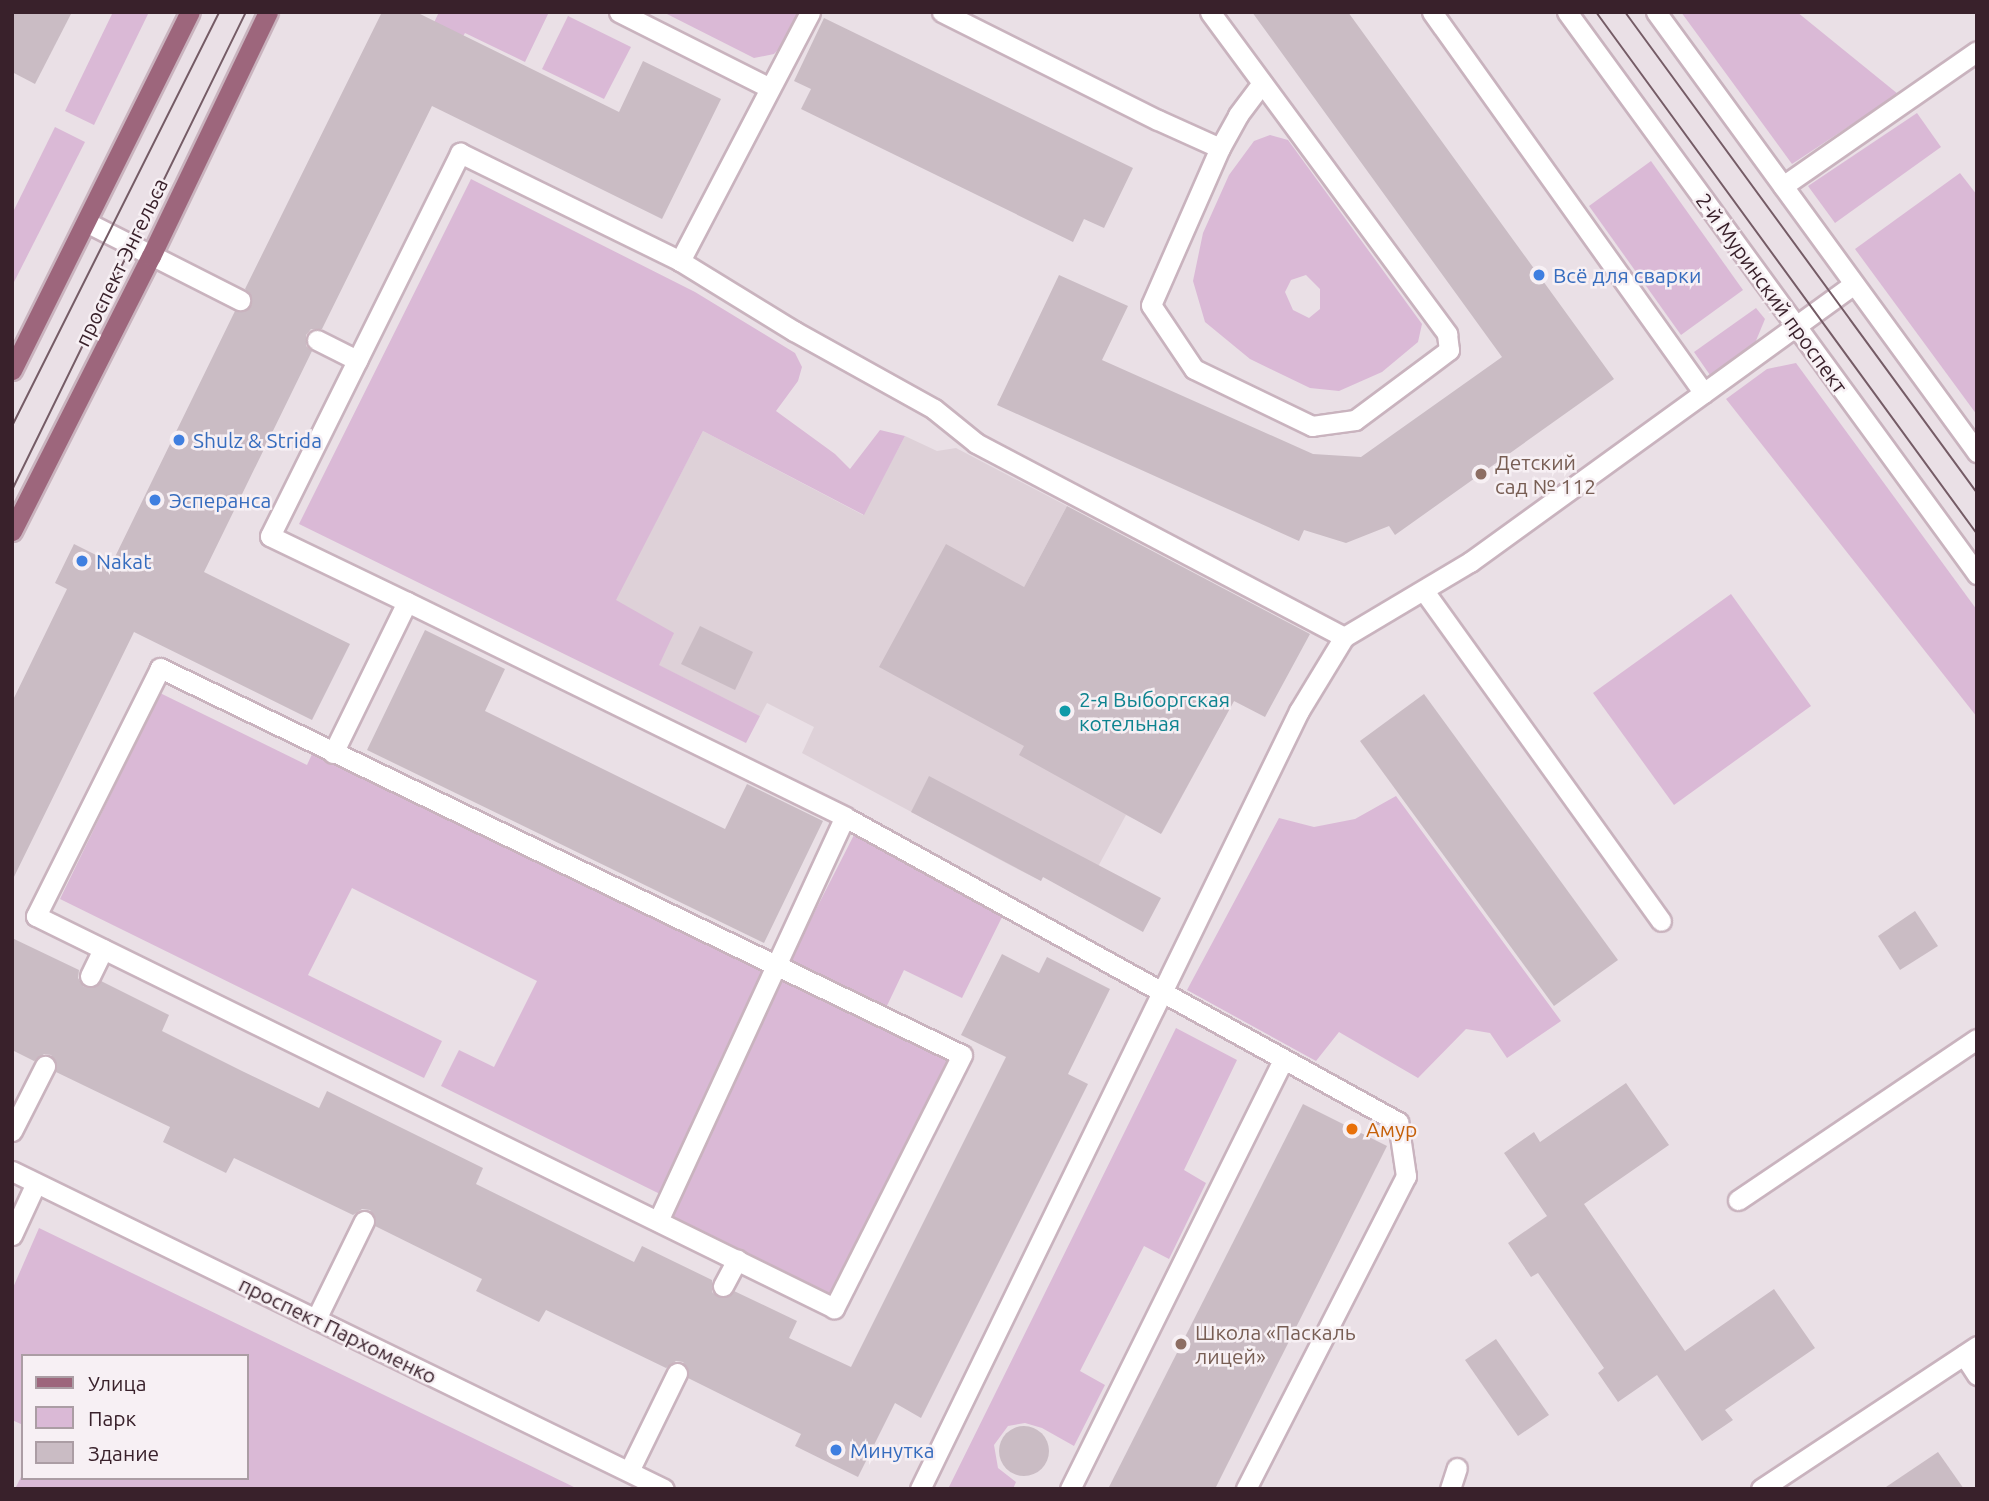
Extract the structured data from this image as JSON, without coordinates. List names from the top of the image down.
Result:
{
  "streets": {
    "main road": ["проспект Энгельса", "2-й Муринский проспект", "проспект Пархоменко"]
  },
  "places": [
    "Всё для сварки",
    "Shulz & Strida",
    "Детский сад № 112",
    "Эсперанса",
    "Nakat",
    "2-я Выборгская котельная",
    "Амур",
    "Школа «Паскаль лицей»",
    "Минутка"
  ],
  "legend": ["Улица", "Парк", "Здание"]
}
